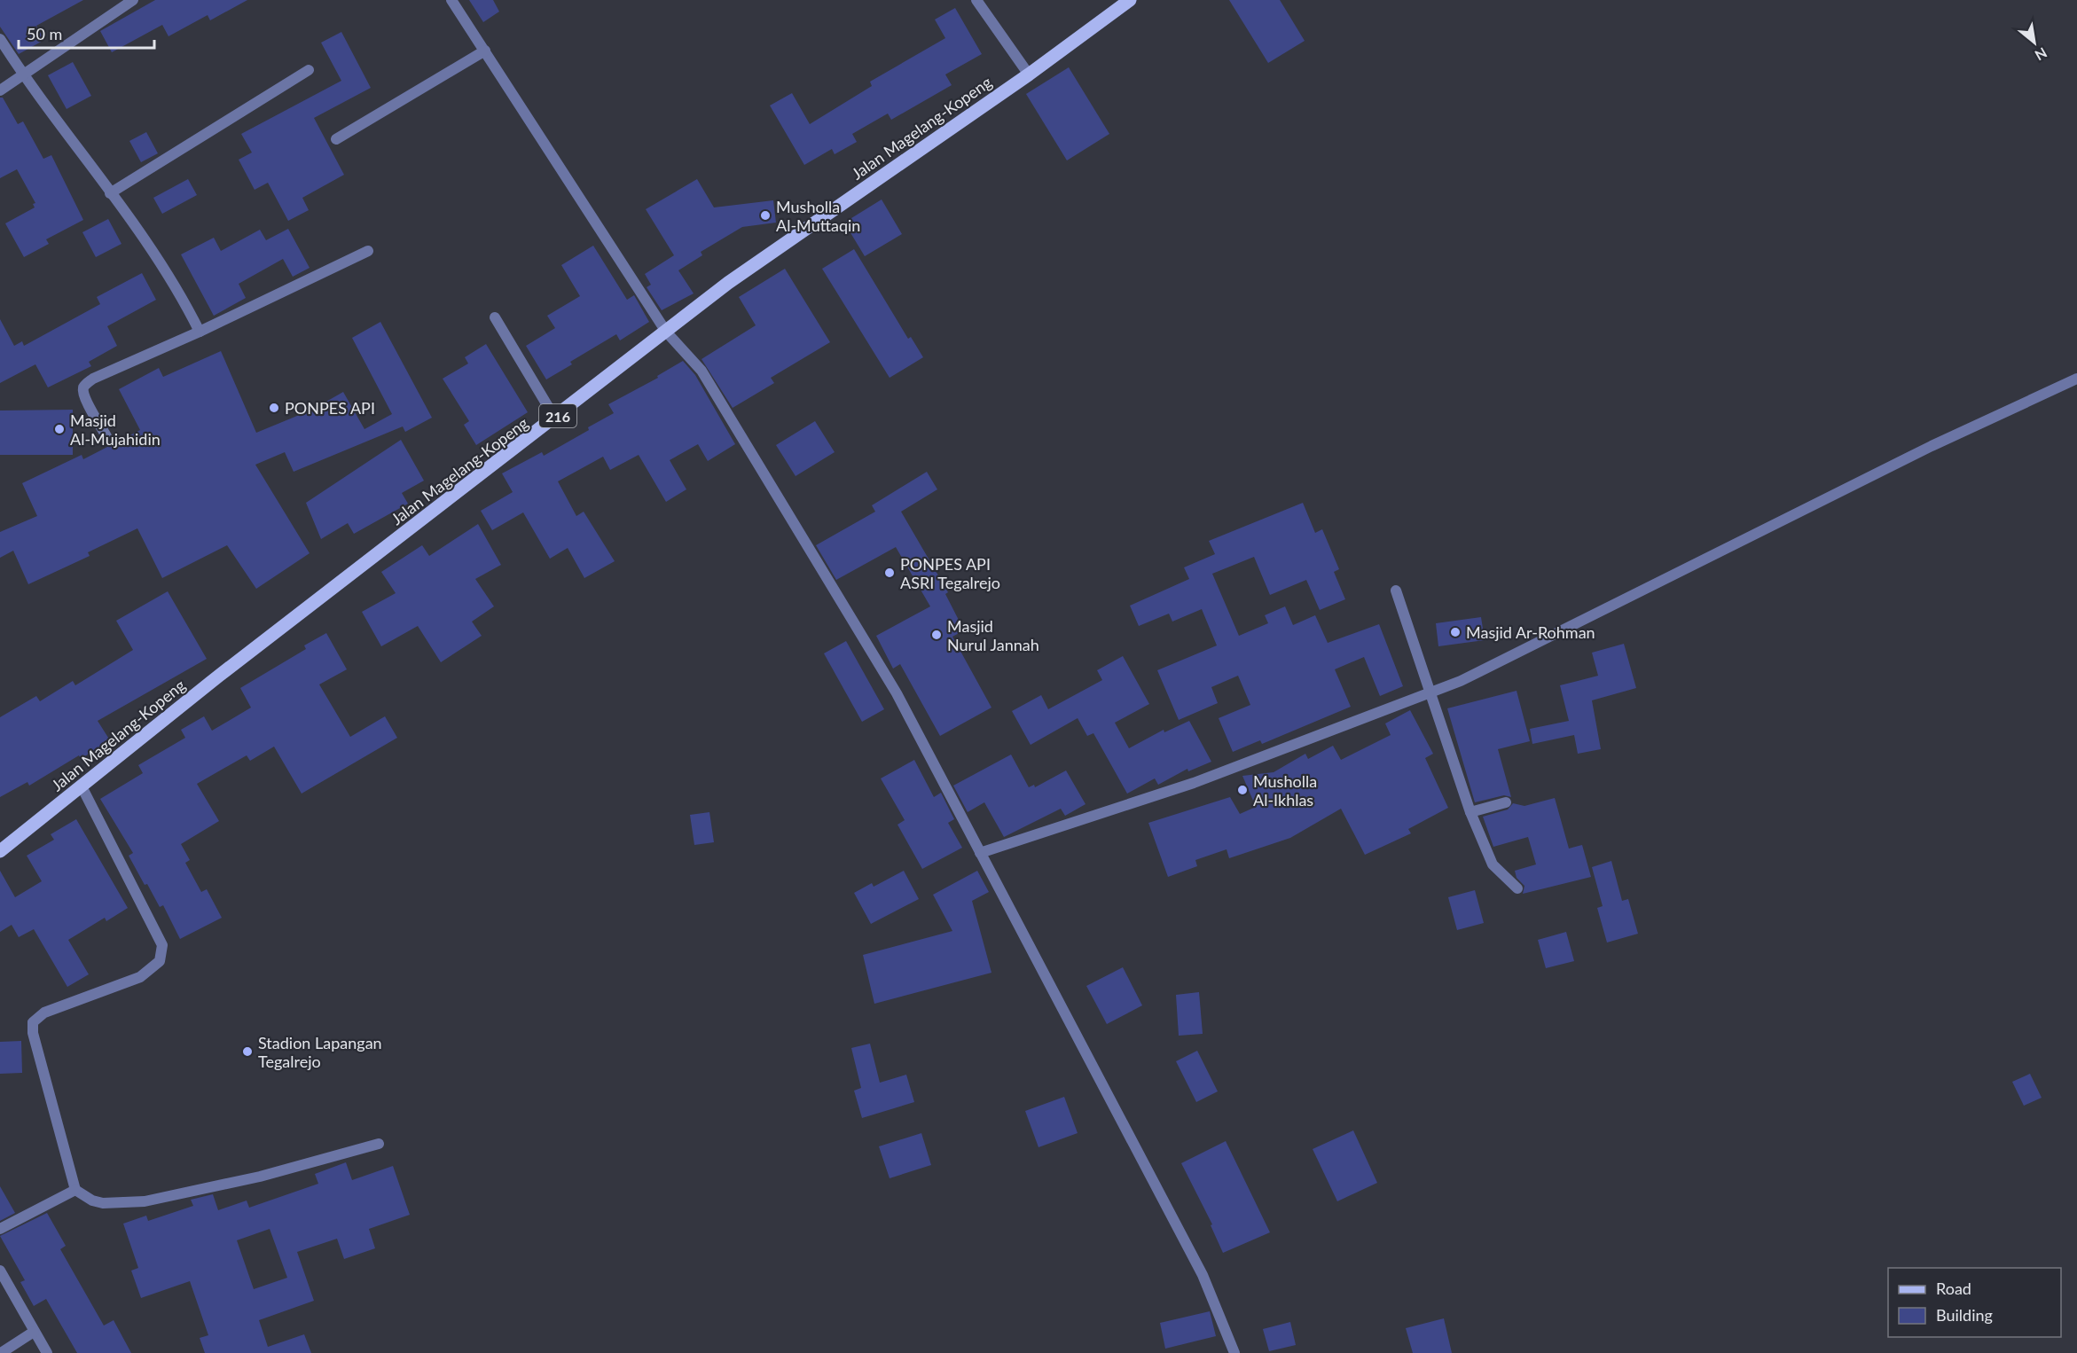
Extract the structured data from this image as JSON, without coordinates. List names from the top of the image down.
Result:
{
  "streets": {
    "main road": ["Jalan Magelang-Kopeng", "216"]
  },
  "places": [
    "Musholla Al-Muttaqin",
    "PONPES API",
    "Masjid Al-Mujahidin",
    "PONPES API ASRI Tegalrejo",
    "Masjid Ar-Rohman",
    "Masjid Nurul Jannah",
    "Musholla Al-Ikhlas",
    "Stadion Lapangan Tegalrejo"
  ],
  "legend": ["Road", "Building"],
  "scale_bar": "50 m",
  "north": "bottom right"
}
